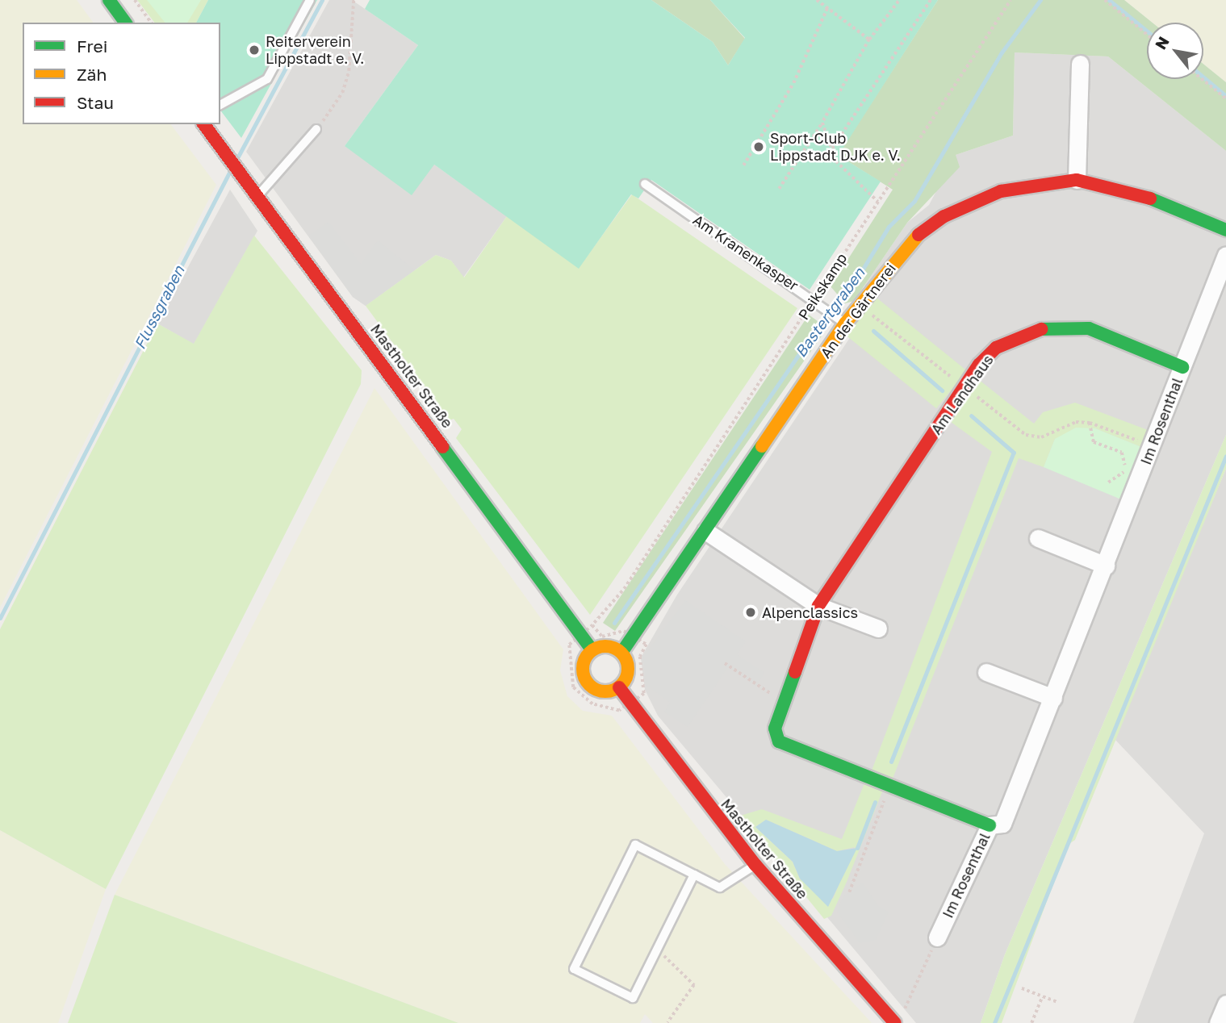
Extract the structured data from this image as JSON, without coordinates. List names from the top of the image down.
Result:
{
  "streets": {
    "street": [
      "An der Gärtnerei",
      "Mastholter Straße",
      "Am Landhaus",
      "Im Rosenthal"
    ],
    "lane": ["Am Kranenkasper"],
    "path": ["Peikskamp"]
  },
  "crossings": [
    ["Am Kranenkasper", "Peikskamp"],
    ["Am Kranenkasper", "An der Gärtnerei"],
    ["Peikskamp", "Mastholter Straße"],
    ["An der Gärtnerei", "Mastholter Straße"],
    ["Am Landhaus", "Im Rosenthal"]
  ],
  "water": ["Flussgraben", "Bastertgraben"],
  "places": ["Reiterverein Lippstadt e. V.", "Sport-Club Lippstadt DJK e. V.", "Alpenclassics"],
  "legend": ["Frei", "Zäh", "Stau"],
  "north": "top left"
}
